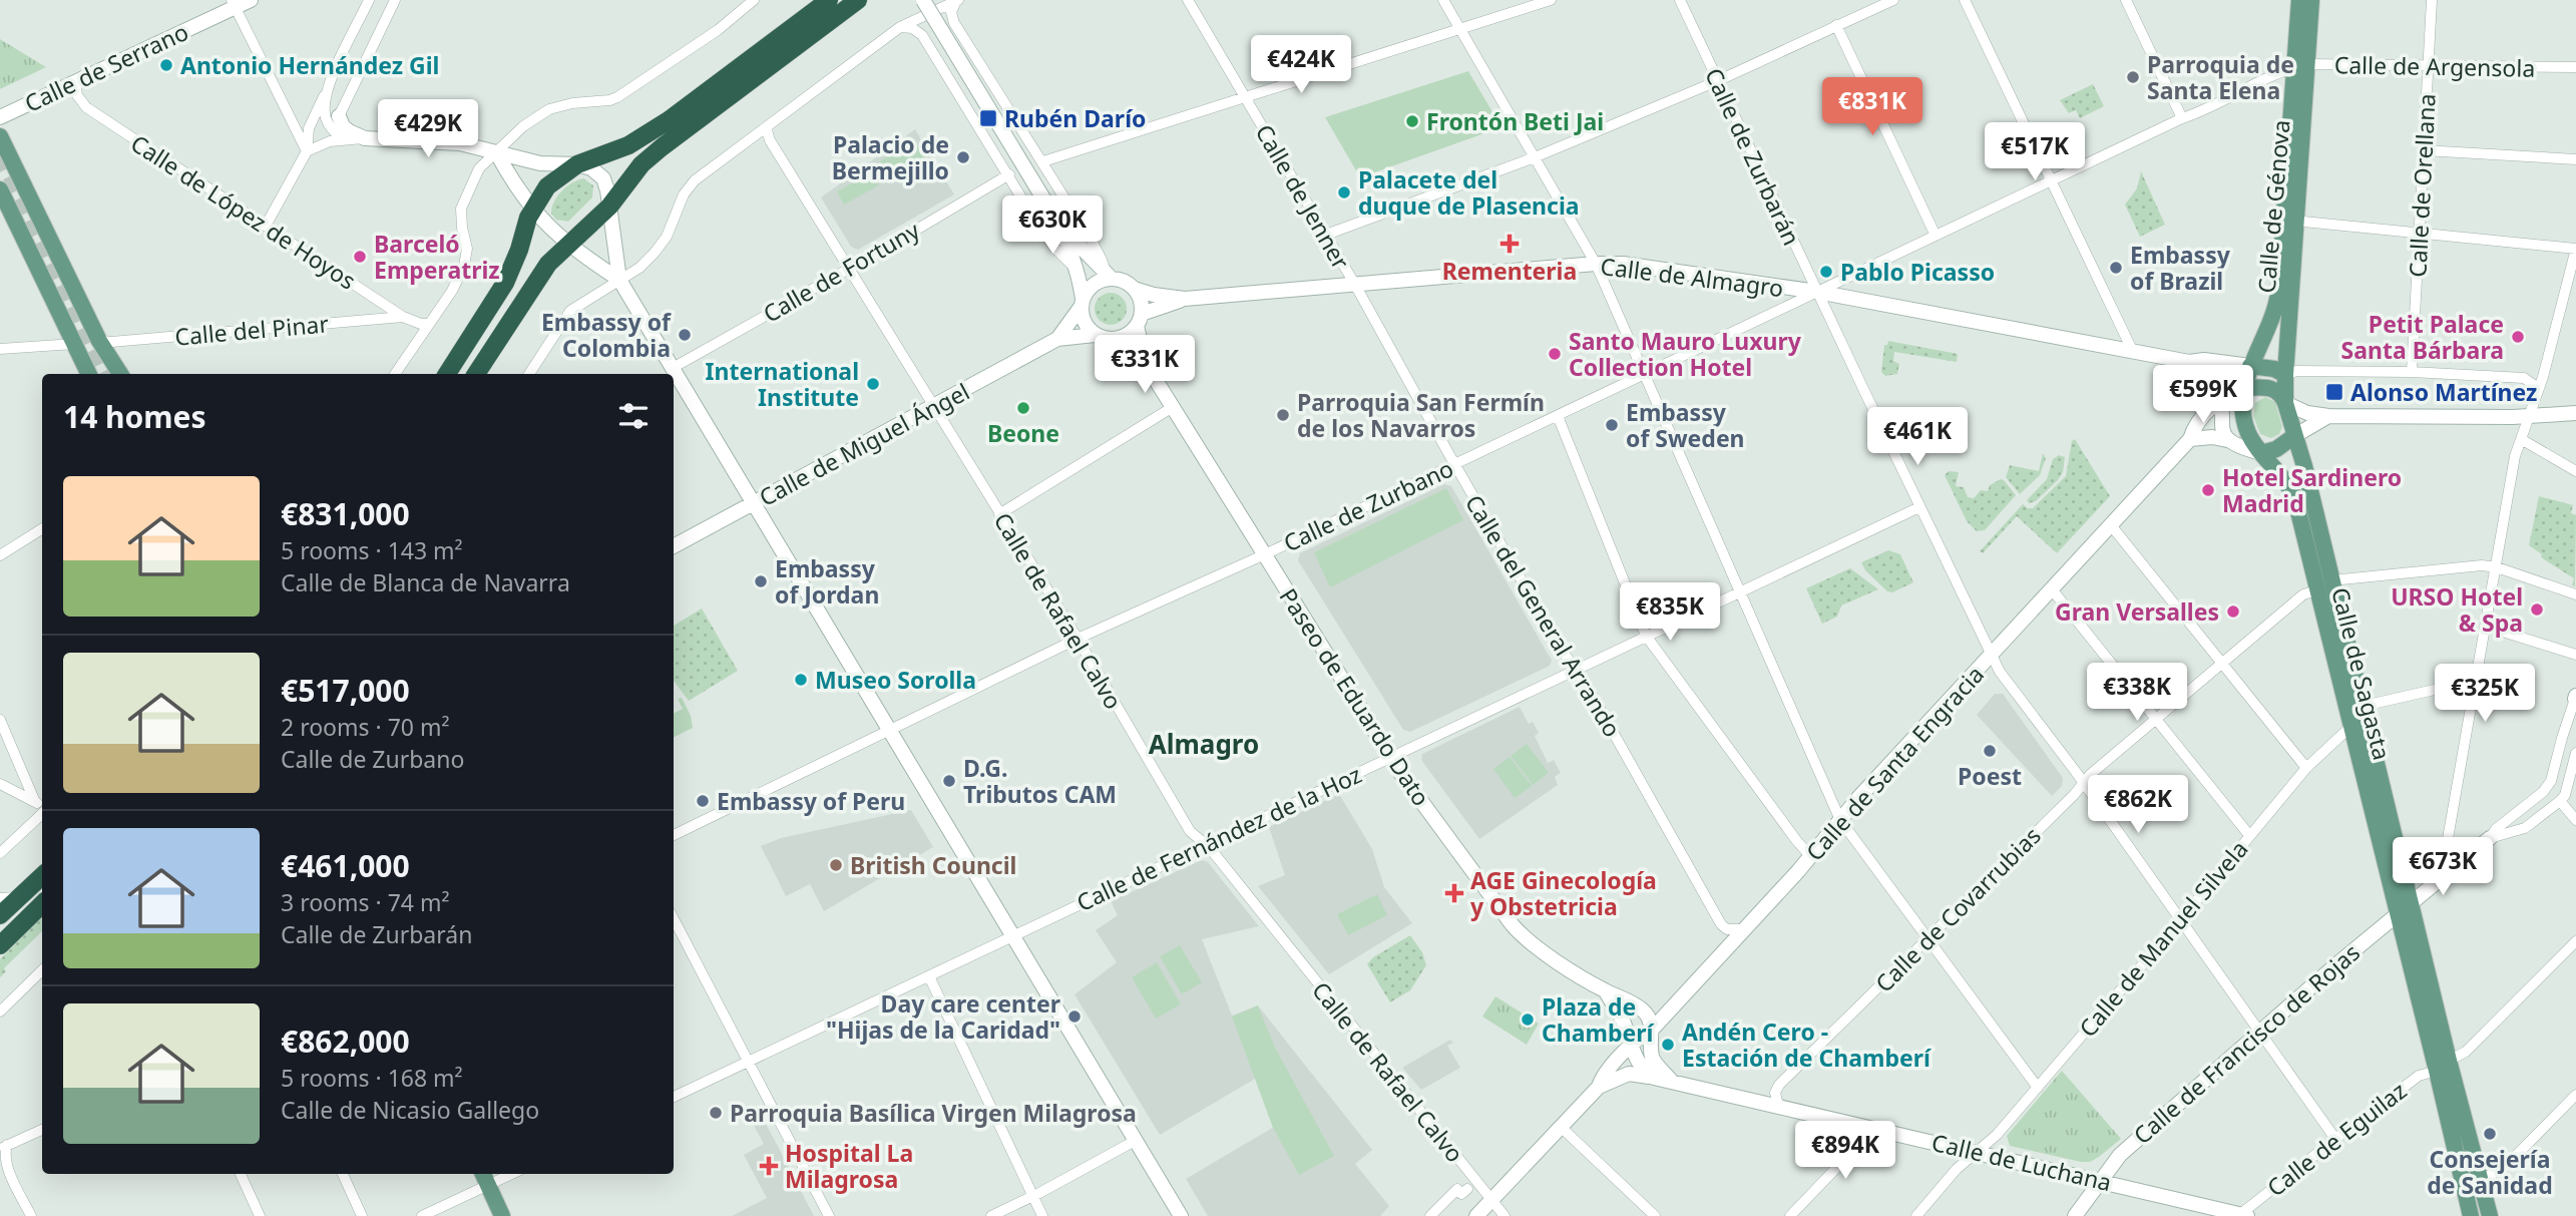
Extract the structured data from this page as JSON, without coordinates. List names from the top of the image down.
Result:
{
  "streets": {
    "main road": ["Calle de Génova", "Calle de Sagasta"],
    "street": [
      "Calle de Argensola",
      "Calle de Serrano",
      "Calle de Zurbarán",
      "Calle de Orellana",
      "Calle de Jenner",
      "Calle de López de Hoyos",
      "Calle de Fortuny",
      "Calle de Almagro",
      "Calle del Pinar",
      "Calle de Miguel Ángel",
      "Calle de Zurbano",
      "Calle de Rafael Calvo",
      "Calle del General Arrando",
      "Paseo de Eduardo Dato",
      "Calle de Santa Engracia",
      "Calle de Fernández de la Hoz",
      "Calle de Covarrubias",
      "Calle de Manuel Silvela",
      "Calle de Francisco de Rojas",
      "Calle de Eguilaz",
      "Calle de Luchana"
    ]
  },
  "crossings": [
    ["Calle de Argensola", "Calle de Orellana"],
    ["Calle de Argensola", "Calle de Génova"],
    ["Calle de Argensola", "Calle de Zurbano"],
    ["Calle de Serrano", "Calle de López de Hoyos"],
    ["Calle de Zurbarán", "Calle de Almagro"],
    ["Calle de Zurbarán", "Calle de Zurbano"],
    ["Calle de Zurbarán", "Calle de Santa Engracia"],
    ["Calle de Zurbarán", "Calle de Fernández de la Hoz"],
    ["Calle de Zurbarán", "Calle de Covarrubias"],
    ["Calle de Zurbarán", "Calle de Manuel Silvela"],
    ["Calle de Zurbarán", "Calle de Francisco de Rojas"],
    ["Calle de Zurbarán", "Calle de Eguilaz"],
    ["Calle de Jenner", "Calle de Almagro"],
    ["Calle de Jenner", "Calle del General Arrando"],
    ["Calle de Génova", "Calle de Almagro"],
    ["Calle de Génova", "Calle de Zurbano"],
    ["Calle de Génova", "Calle de Sagasta"],
    ["Calle de López de Hoyos", "Calle del Pinar"],
    ["Calle de Fortuny", "Calle de Rafael Calvo"],
    ["Calle de Almagro", "Calle de Miguel Ángel"],
    ["Calle de Almagro", "Calle de Zurbano"],
    ["Calle de Almagro", "Calle del General Arrando"],
    ["Calle de Almagro", "Paseo de Eduardo Dato"],
    ["Calle de Miguel Ángel", "Calle de Rafael Calvo"],
    ["Calle de Miguel Ángel", "Paseo de Eduardo Dato"],
    ["Calle de Zurbano", "Calle de Rafael Calvo"],
    ["Calle de Zurbano", "Calle del General Arrando"],
    ["Calle de Zurbano", "Paseo de Eduardo Dato"],
    ["Calle de Rafael Calvo", "Calle de Santa Engracia"],
    ["Calle de Rafael Calvo", "Calle de Fernández de la Hoz"],
    ["Calle del General Arrando", "Calle de Santa Engracia"],
    ["Calle del General Arrando", "Calle de Fernández de la Hoz"],
    ["Calle de Sagasta", "Calle de Covarrubias"],
    ["Calle de Sagasta", "Calle de Manuel Silvela"],
    ["Calle de Sagasta", "Calle de Francisco de Rojas"],
    ["Calle de Sagasta", "Calle de Eguilaz"],
    ["Paseo de Eduardo Dato", "Calle de Santa Engracia"],
    ["Paseo de Eduardo Dato", "Calle de Fernández de la Hoz"],
    ["Calle de Santa Engracia", "Calle de Luchana"],
    ["Calle de Covarrubias", "Calle de Luchana"],
    ["Calle de Manuel Silvela", "Calle de Luchana"],
    ["Calle de Francisco de Rojas", "Calle de Luchana"],
    ["Calle de Eguilaz", "Calle de Luchana"]
  ],
  "districts": ["Almagro"],
  "places": {
    "other": [
      "Antonio Hernández Gil",
      "Parroquia de Santa Elena",
      "Frontón Beti Jai",
      "Palacio de Bermejillo",
      "Palacete del duque de Plasencia",
      "Barceló Emperatriz",
      "Embassy of Brazil",
      "Pablo Picasso",
      "Embassy of Colombia",
      "Petit Palace Santa Bárbara",
      "Santo Mauro Luxury Collection Hotel",
      "International Institute",
      "Beone",
      "Parroquia San Fermín de los Navarros",
      "Embassy of Sweden",
      "Hotel Sardinero Madrid",
      "Embassy of Jordan",
      "URSO Hotel & Spa",
      "Gran Versalles",
      "Museo Sorolla",
      "Poest",
      "D.G. Tributos CAM",
      "Embassy of Peru",
      "British Council",
      "Day care center \"Hijas de la Caridad\"",
      "Plaza de Chamberí",
      "Andén Cero - Estación de Chamberí",
      "Parroquia Basílica Virgen Milagrosa",
      "Consejería de Sanidad"
    ],
    "transit": ["Rubén Darío", "Alonso Martínez"],
    "health": ["Rementeria", "AGE Ginecología y Obstetricia", "Hospital La Milagrosa"]
  },
  "page": {
    "price": [
      "€424K",
      "€831K",
      "€429K",
      "€517K",
      "€630K",
      "€331K",
      "€599K",
      "€461K",
      "€835K",
      "€338K",
      "€325K",
      "€862K",
      "€673K",
      "€894K"
    ],
    "heading": "14 homes",
    "list": [
      {
        "name": "€831,000",
        "note": "5 rooms · 143 m² · Calle de Blanca de Navarra"
      },
      {
        "name": "€517,000",
        "note": "2 rooms · 70 m² · Calle de Zurbano"
      },
      {
        "name": "€461,000",
        "note": "3 rooms · 74 m² · Calle de Zurbarán"
      },
      {
        "name": "€862,000",
        "note": "5 rooms · 168 m² · Calle de Nicasio Gallego"
      }
    ]
  }
}
